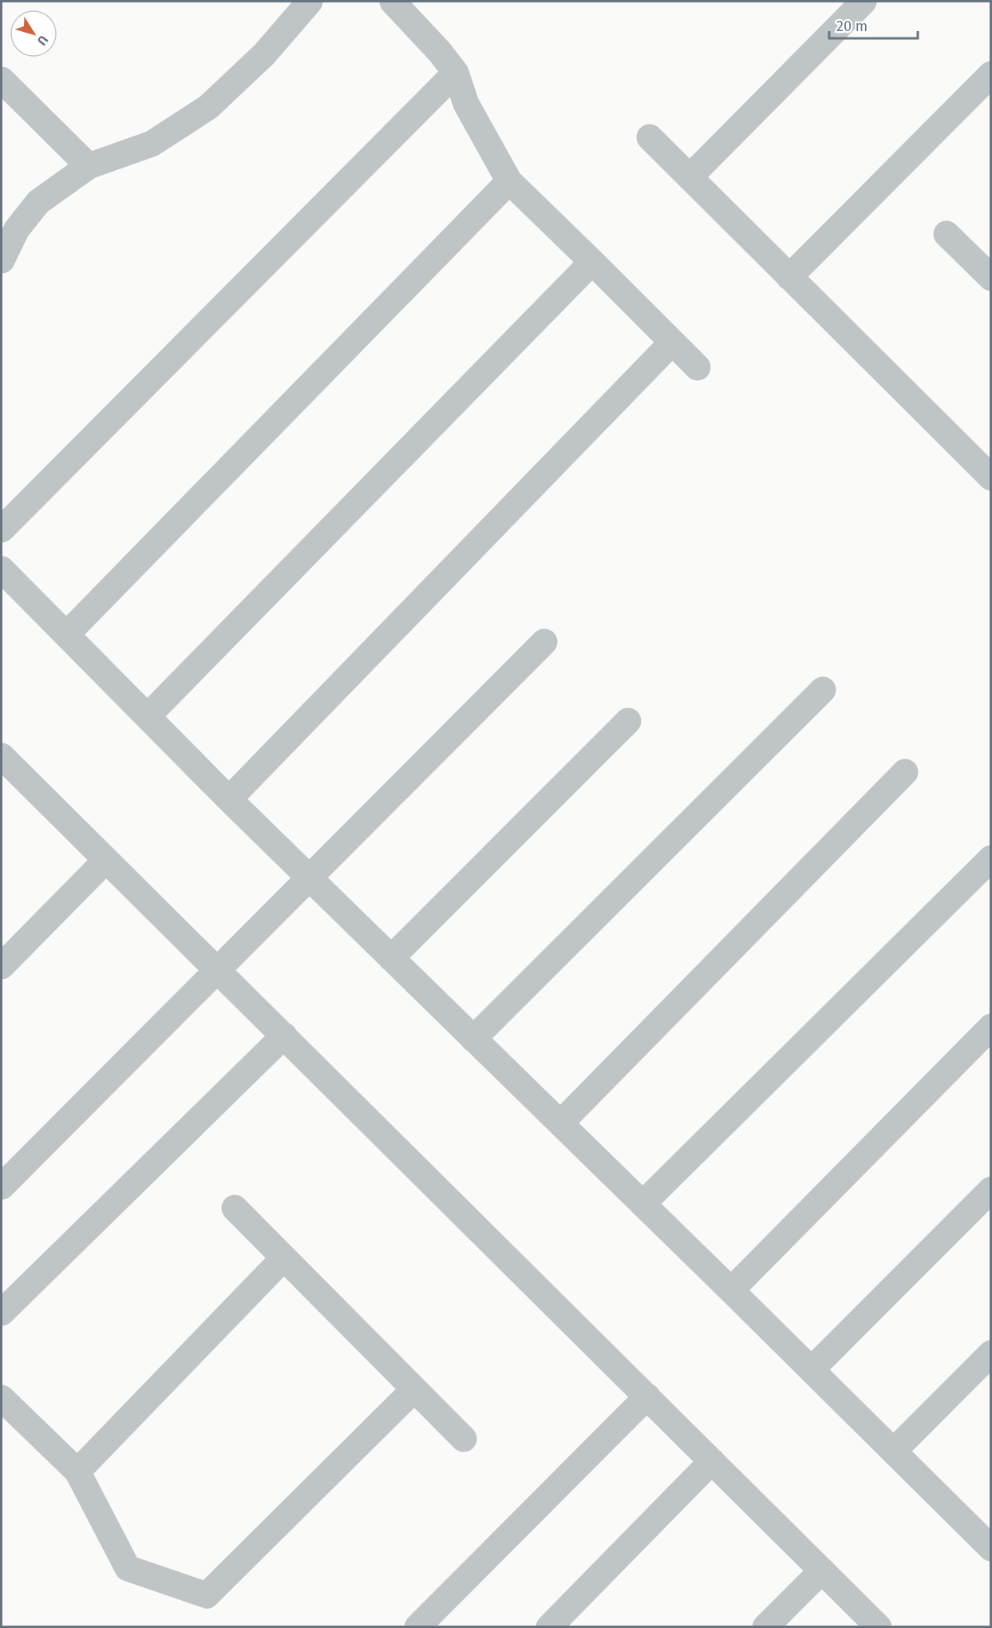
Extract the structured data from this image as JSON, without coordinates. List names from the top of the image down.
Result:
{
  "scale_bar": "20 m",
  "north": "bottom right"
}
